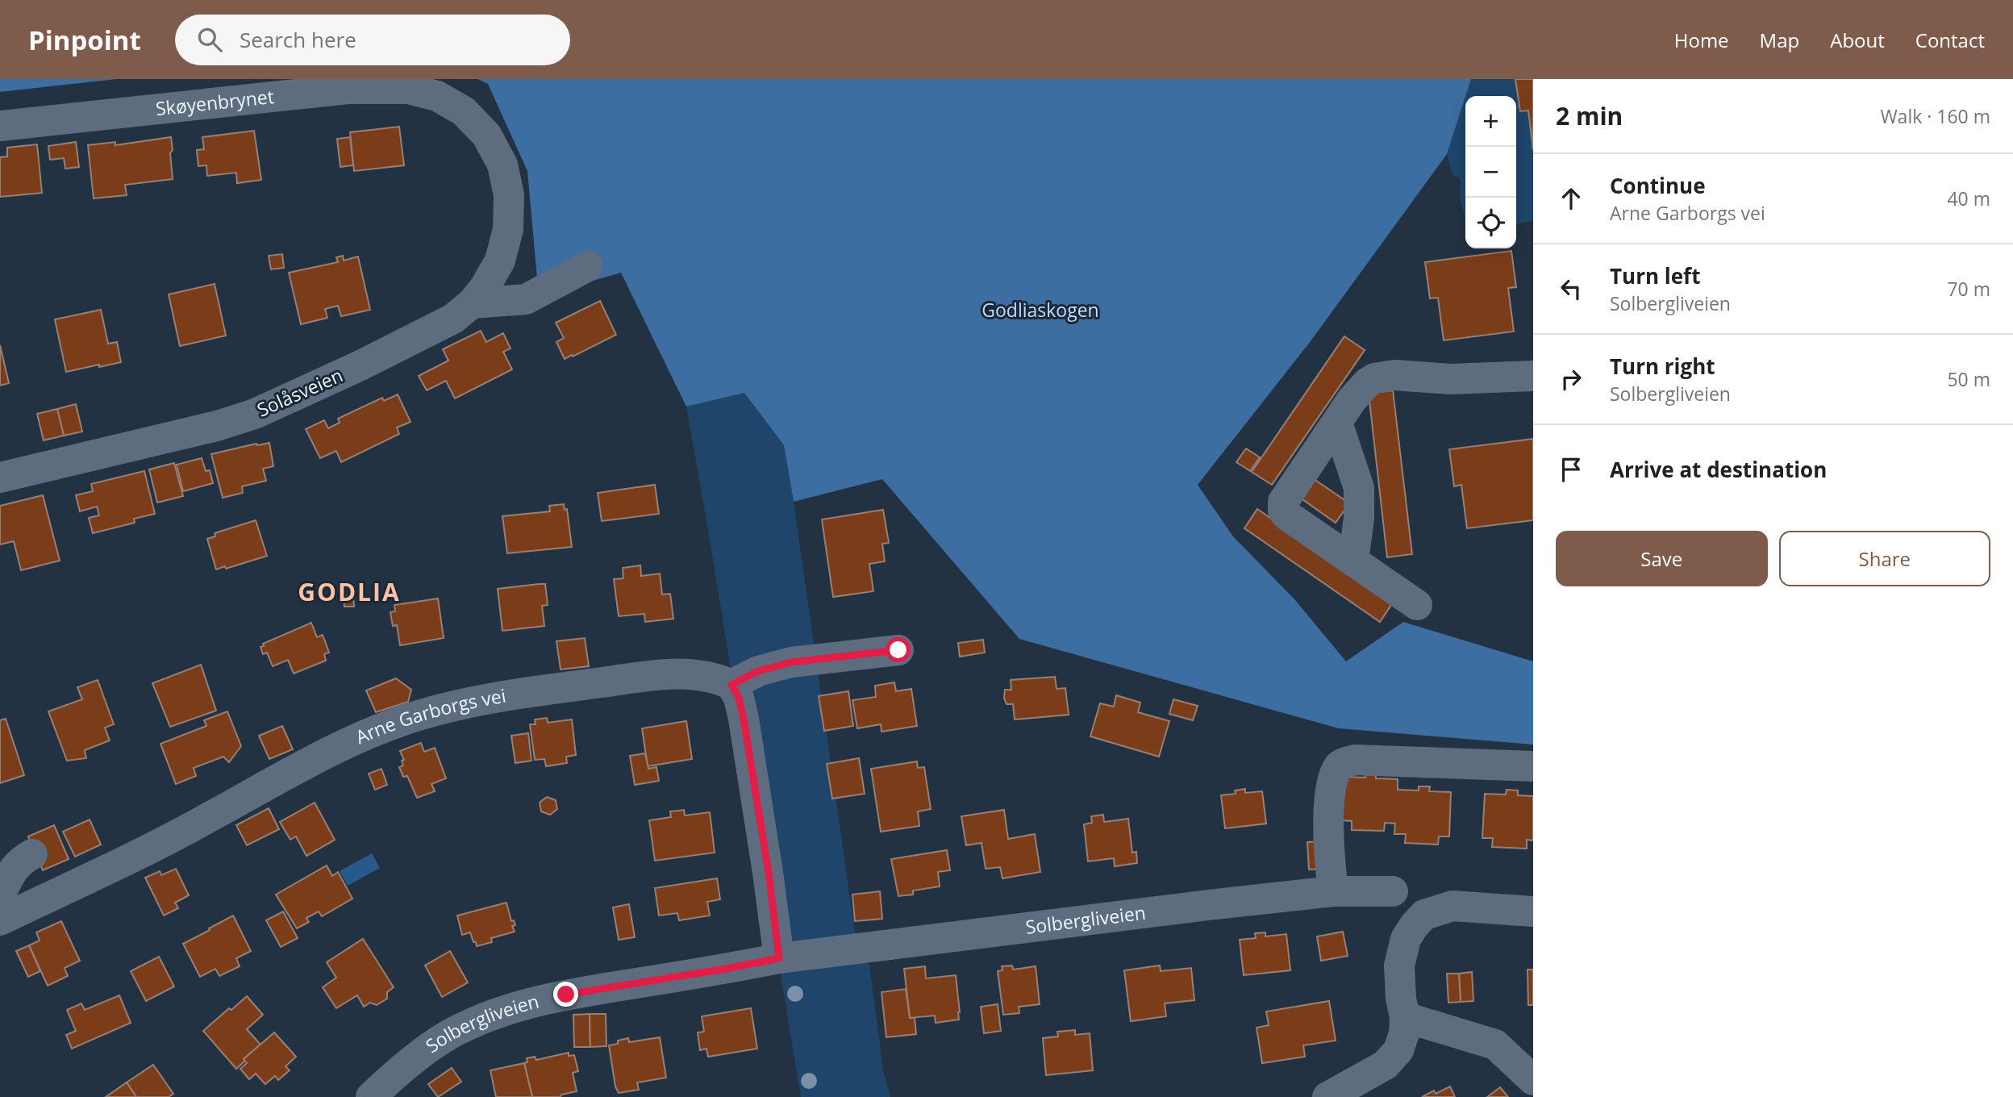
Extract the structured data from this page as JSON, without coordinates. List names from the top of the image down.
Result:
{
  "streets": {
    "street": [
      "Skøyenbrynet",
      "Solåsveien",
      "Arne Garborgs vei",
      "Solbergliveien"
    ]
  },
  "crossings": [
    ["Skøyenbrynet", "Solåsveien"]
  ],
  "districts": ["GODLIA"],
  "parks": ["Godliaskogen"],
  "page": {
    "header": "Pinpoint",
    "search": "Search here",
    "nav": [
      "Home",
      "Map",
      "About",
      "Contact"
    ],
    "heading": ["2 min", "Walk · 160 m"],
    "map_buttons": ["+", "−"],
    "list": [
      ["Continue", "Arne Garborgs vei", "40 m"],
      ["Turn left", "Solbergliveien", "70 m"],
      ["Turn right", "Solbergliveien", "50 m"],
      "Arrive at destination"
    ],
    "buttons": ["Save", "Share"]
  }
}
